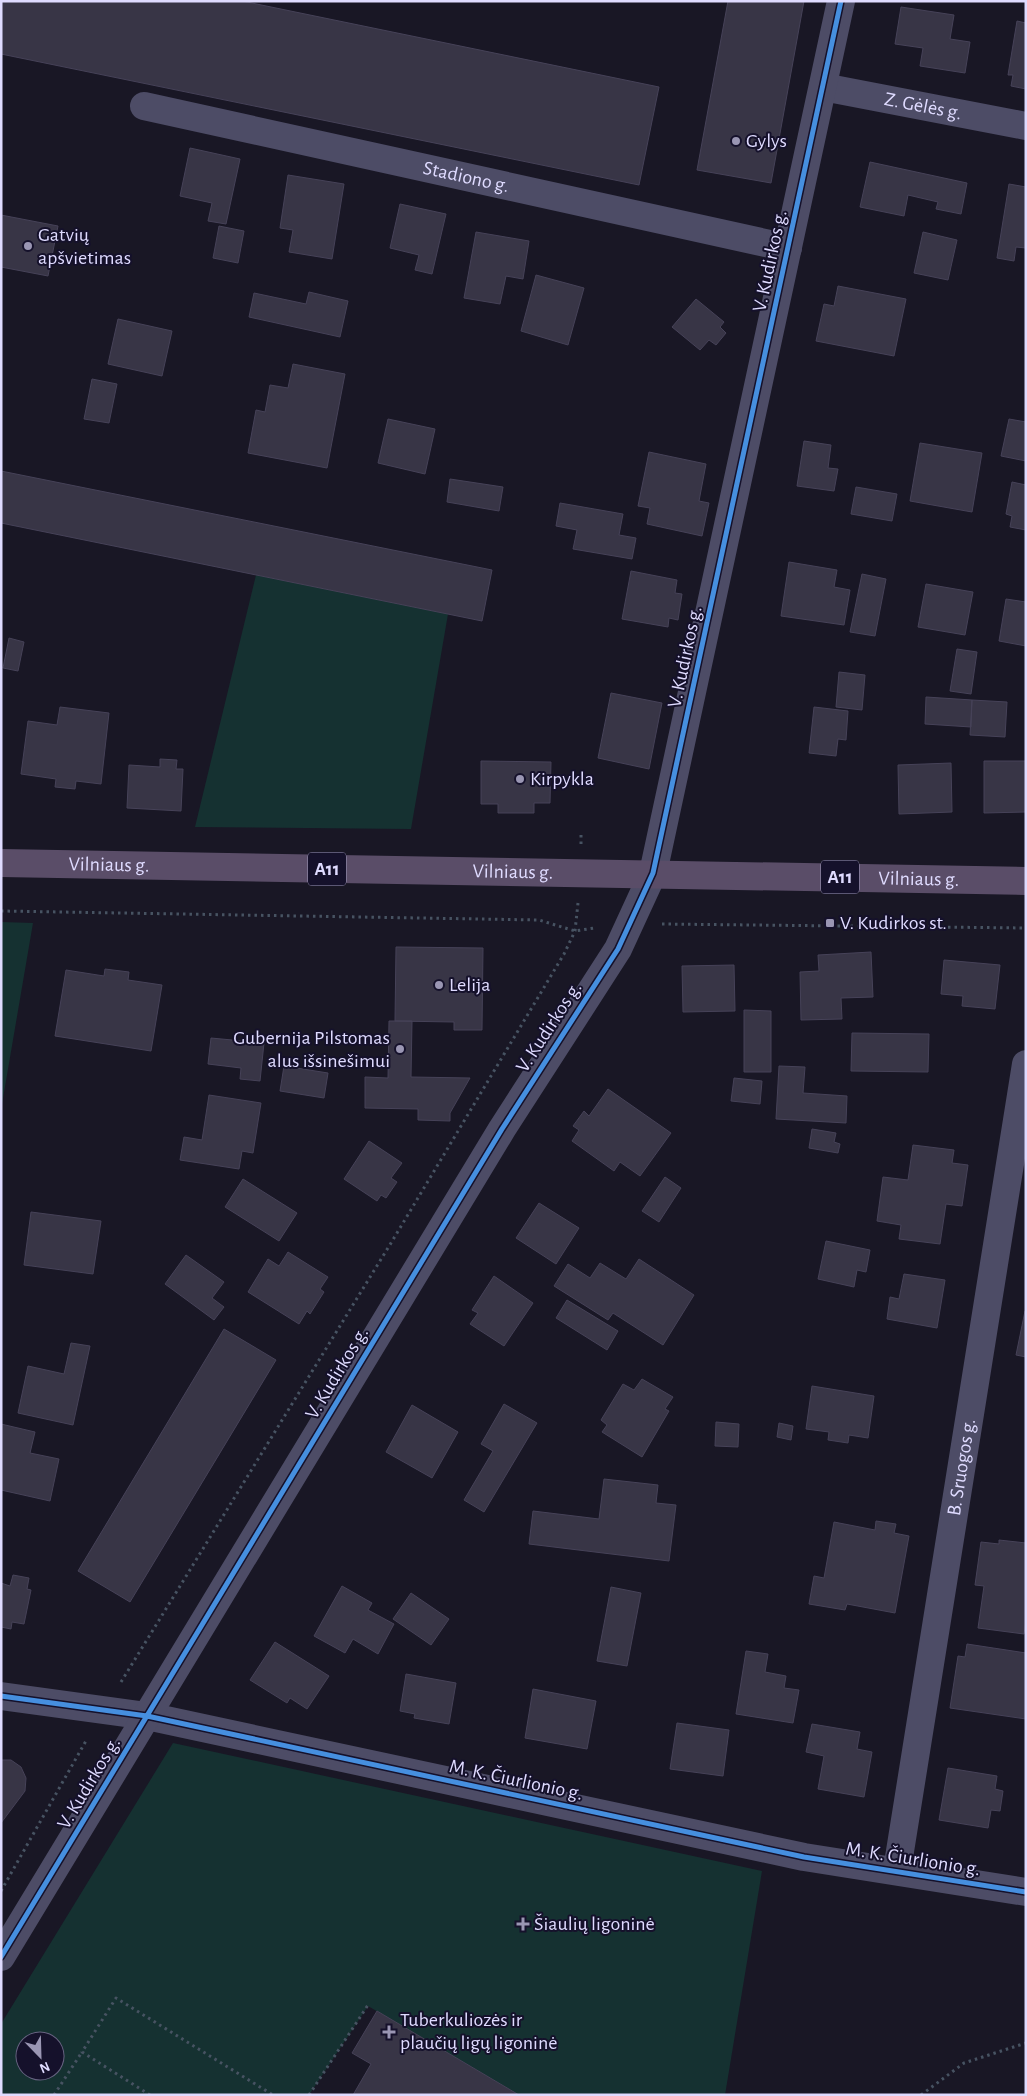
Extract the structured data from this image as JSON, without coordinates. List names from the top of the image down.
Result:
{
  "streets": {
    "highway": ["Vilniaus g.", "A11"],
    "street": [
      "Z. Gėlės g.",
      "Stadiono g.",
      "V. Kudirkos g.",
      "B. Sruogos g.",
      "M. K. Čiurlionio g."
    ]
  },
  "crossings": [
    ["Z. Gėlės g.", "V. Kudirkos g."],
    ["Stadiono g.", "V. Kudirkos g."],
    ["V. Kudirkos g.", "Vilniaus g."],
    ["V. Kudirkos g.", "M. K. Čiurlionio g."],
    ["B. Sruogos g.", "M. K. Čiurlionio g."]
  ],
  "places": {
    "other": [
      "Gylys",
      "Gatvių apšvietimas",
      "Kirpykla",
      "Lelija",
      "Gubernija Pilstomas alus išsinešimui"
    ],
    "transit": ["V. Kudirkos st."],
    "health": ["Šiaulių ligoninė", "Tuberkuliozės ir plaučių ligų ligoninė"]
  },
  "north": "bottom right"
}
